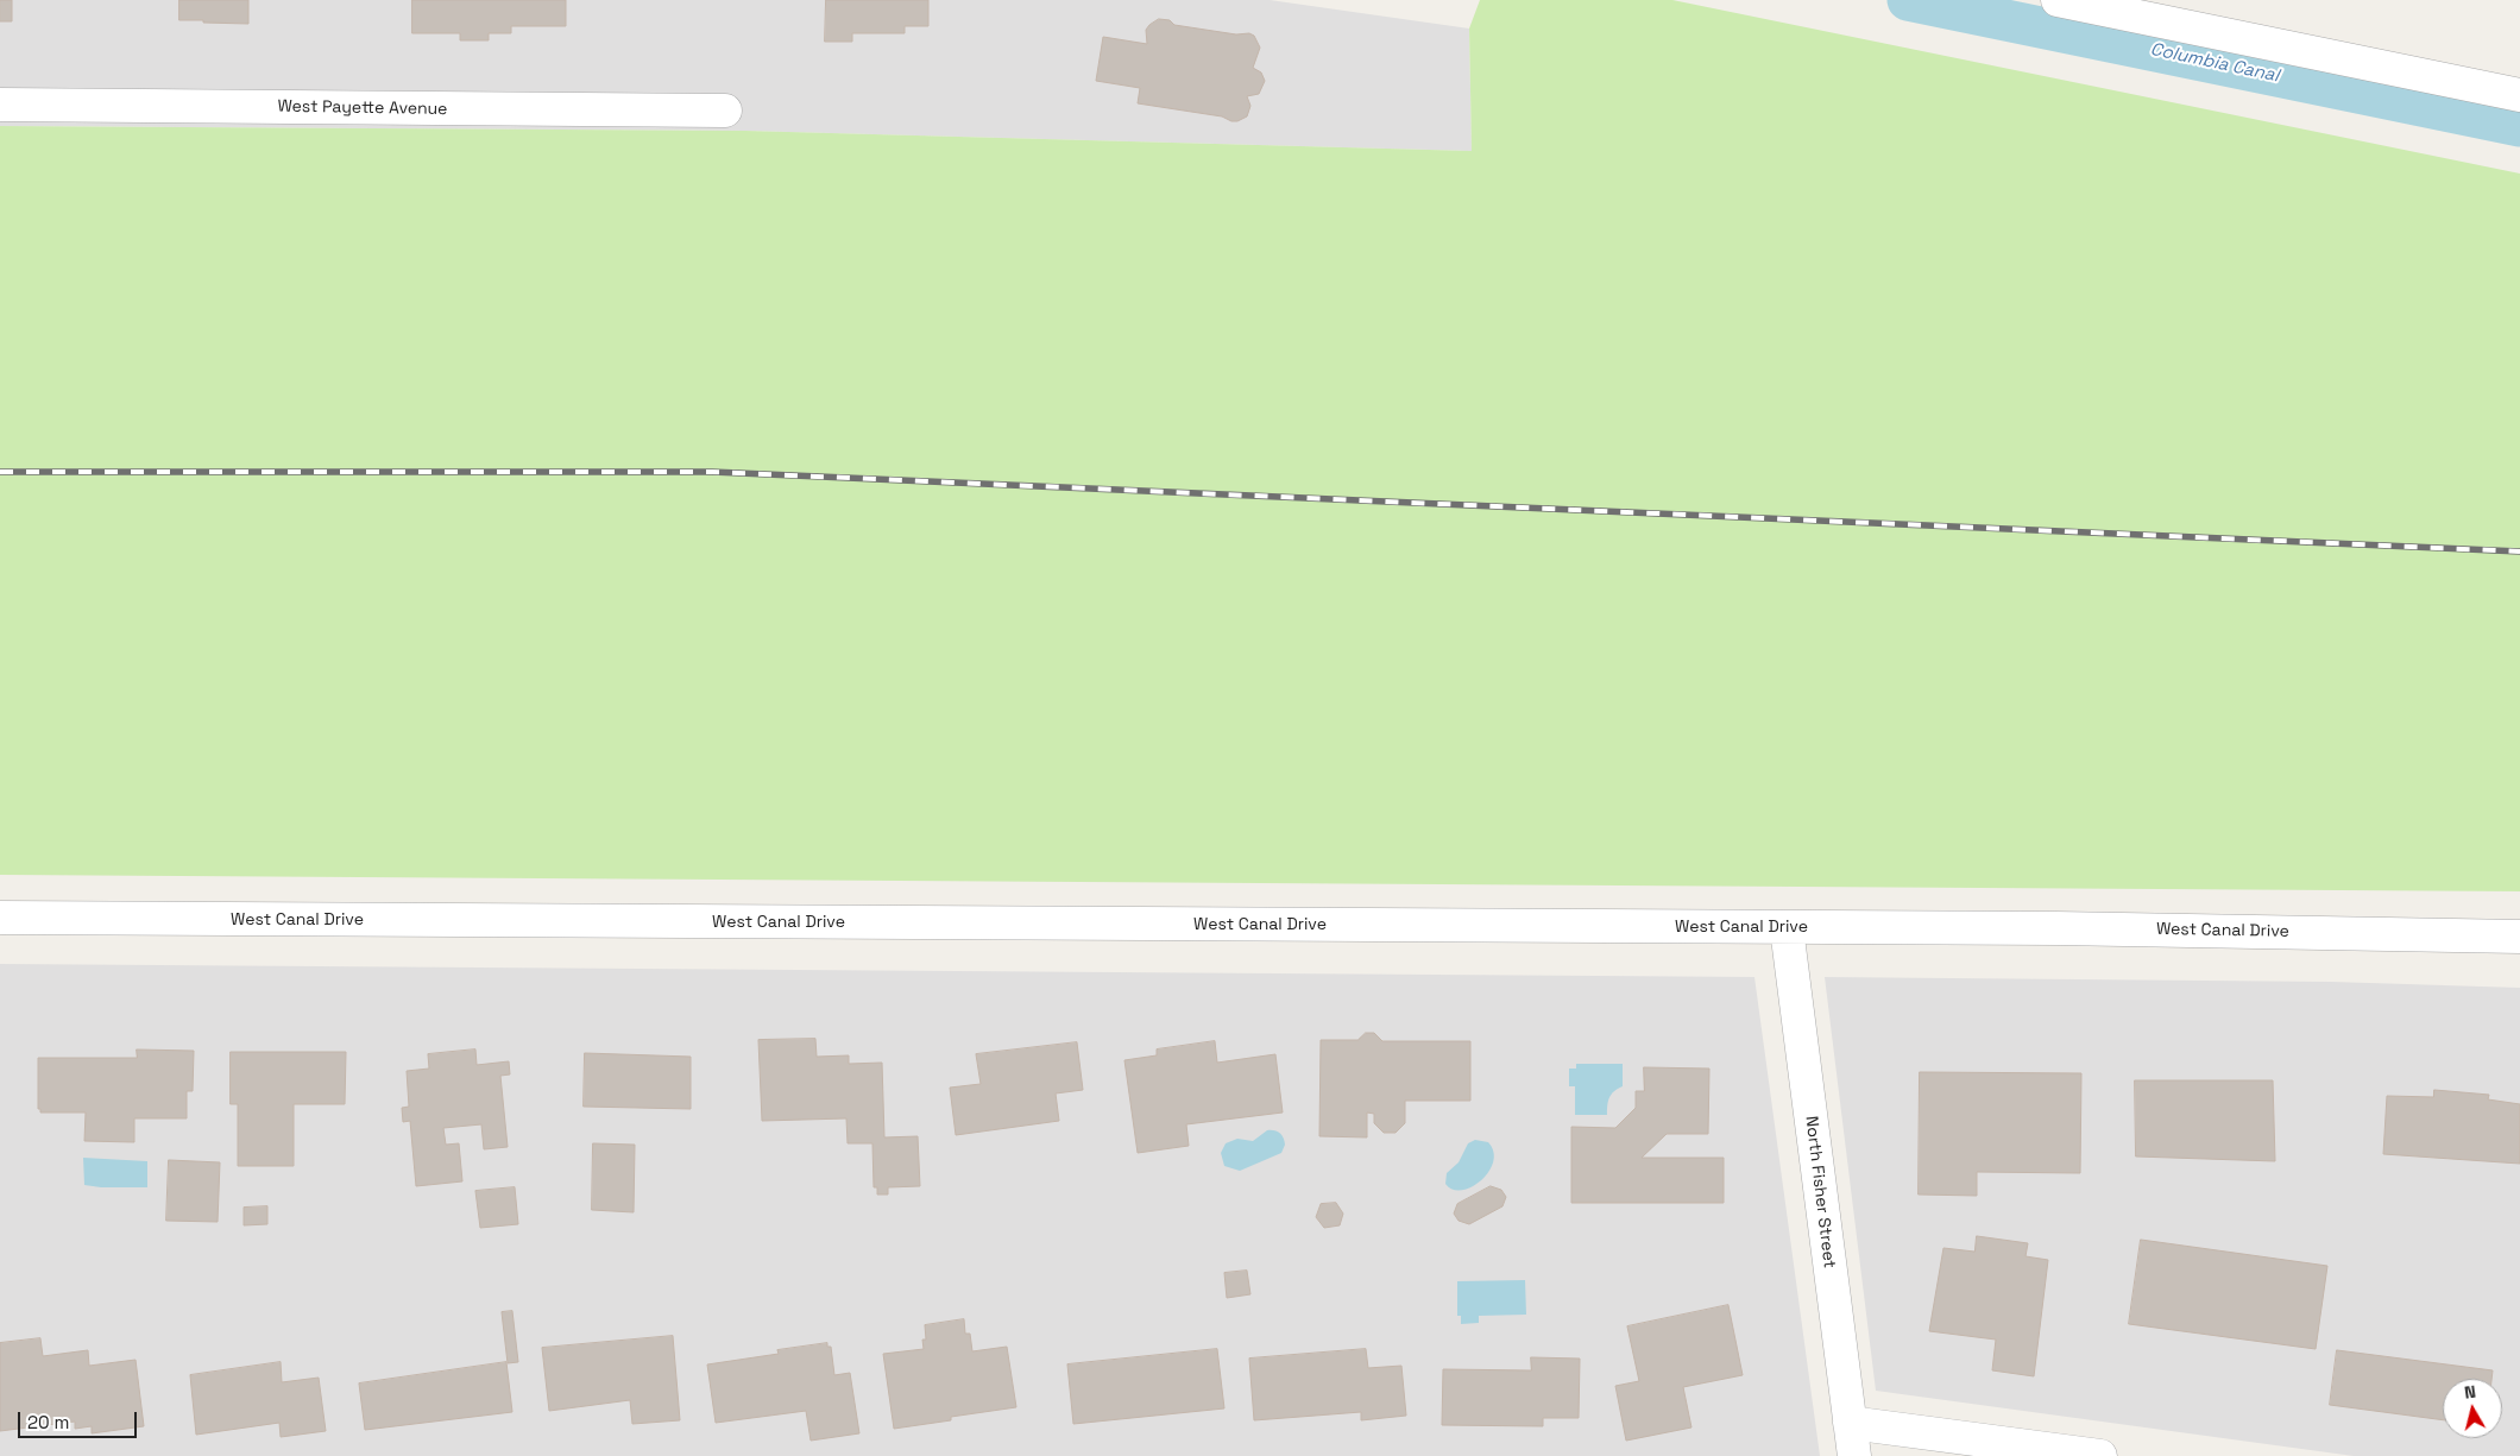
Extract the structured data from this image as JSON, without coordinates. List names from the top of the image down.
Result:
{
  "streets": {
    "street": ["West Payette Avenue", "West Canal Drive", "North Fisher Street"]
  },
  "crossings": [
    ["West Canal Drive", "North Fisher Street"]
  ],
  "water": ["Columbia Canal"],
  "scale_bar": "20 m",
  "north": "top"
}
